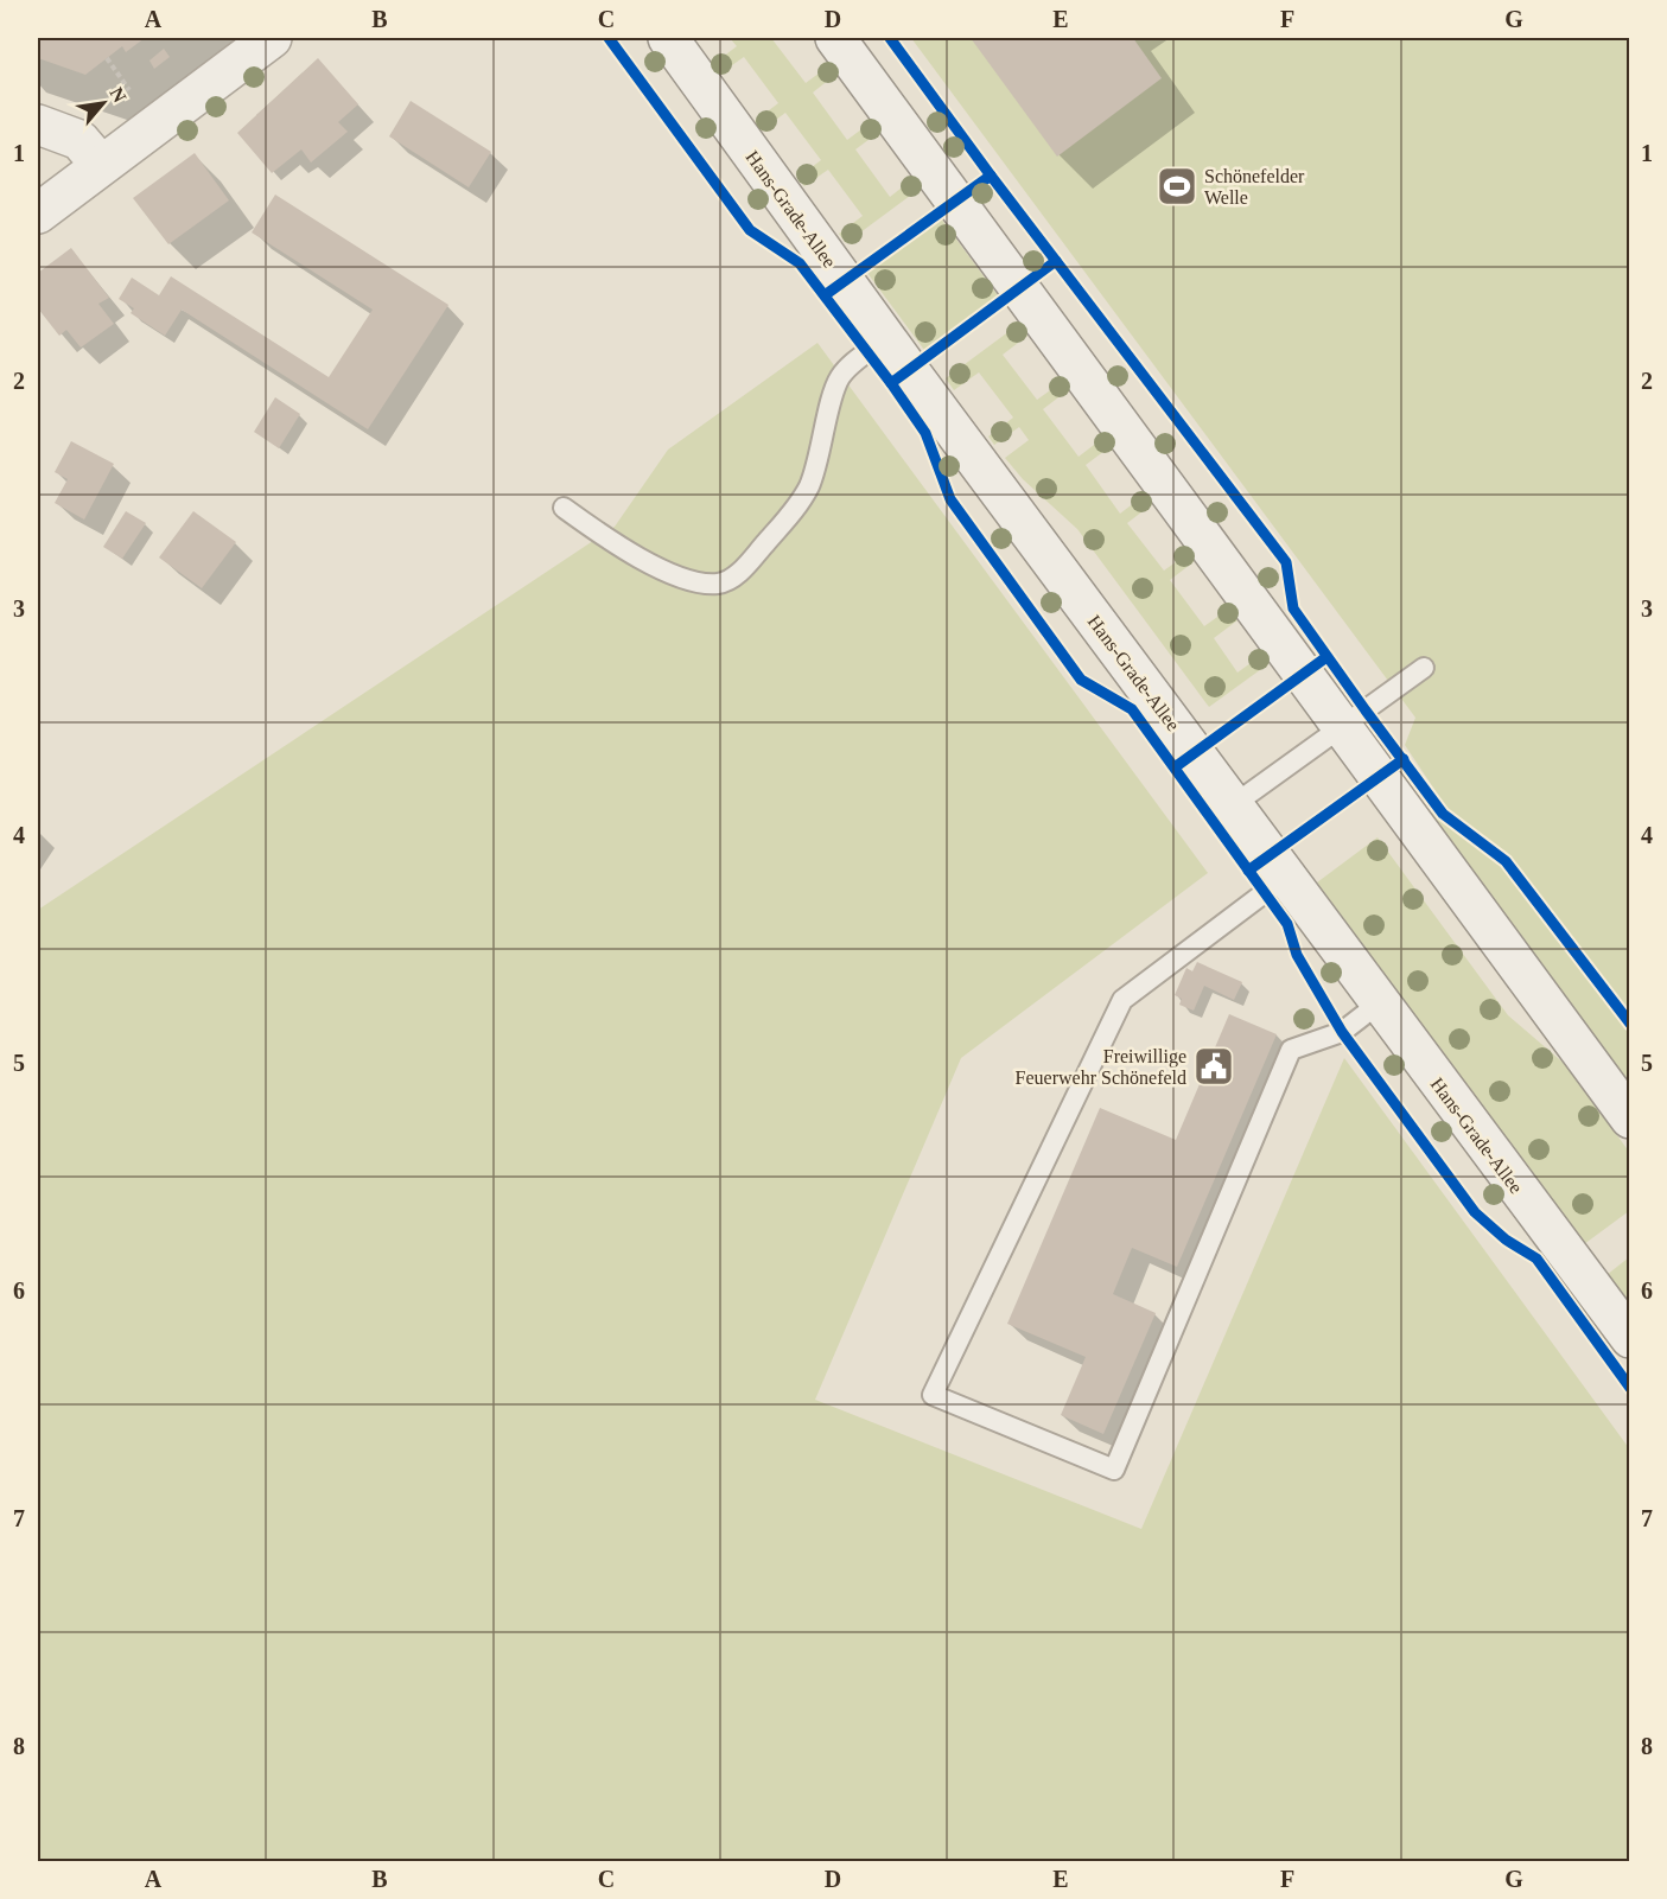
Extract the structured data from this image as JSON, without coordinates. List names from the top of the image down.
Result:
{
  "streets": {
    "street": ["Hans-Grade-Allee"]
  },
  "places": {
    "sports": ["Schönefelder Welle"],
    "public building": ["Freiwillige Feuerwehr Schönefeld"]
  },
  "north": "top right",
  "grid": {
    "columns": [
      "A",
      "B",
      "C",
      "D",
      "E",
      "F",
      "G"
    ],
    "rows": [
      "1",
      "2",
      "3",
      "4",
      "5",
      "6",
      "7",
      "8"
    ]
  }
}
